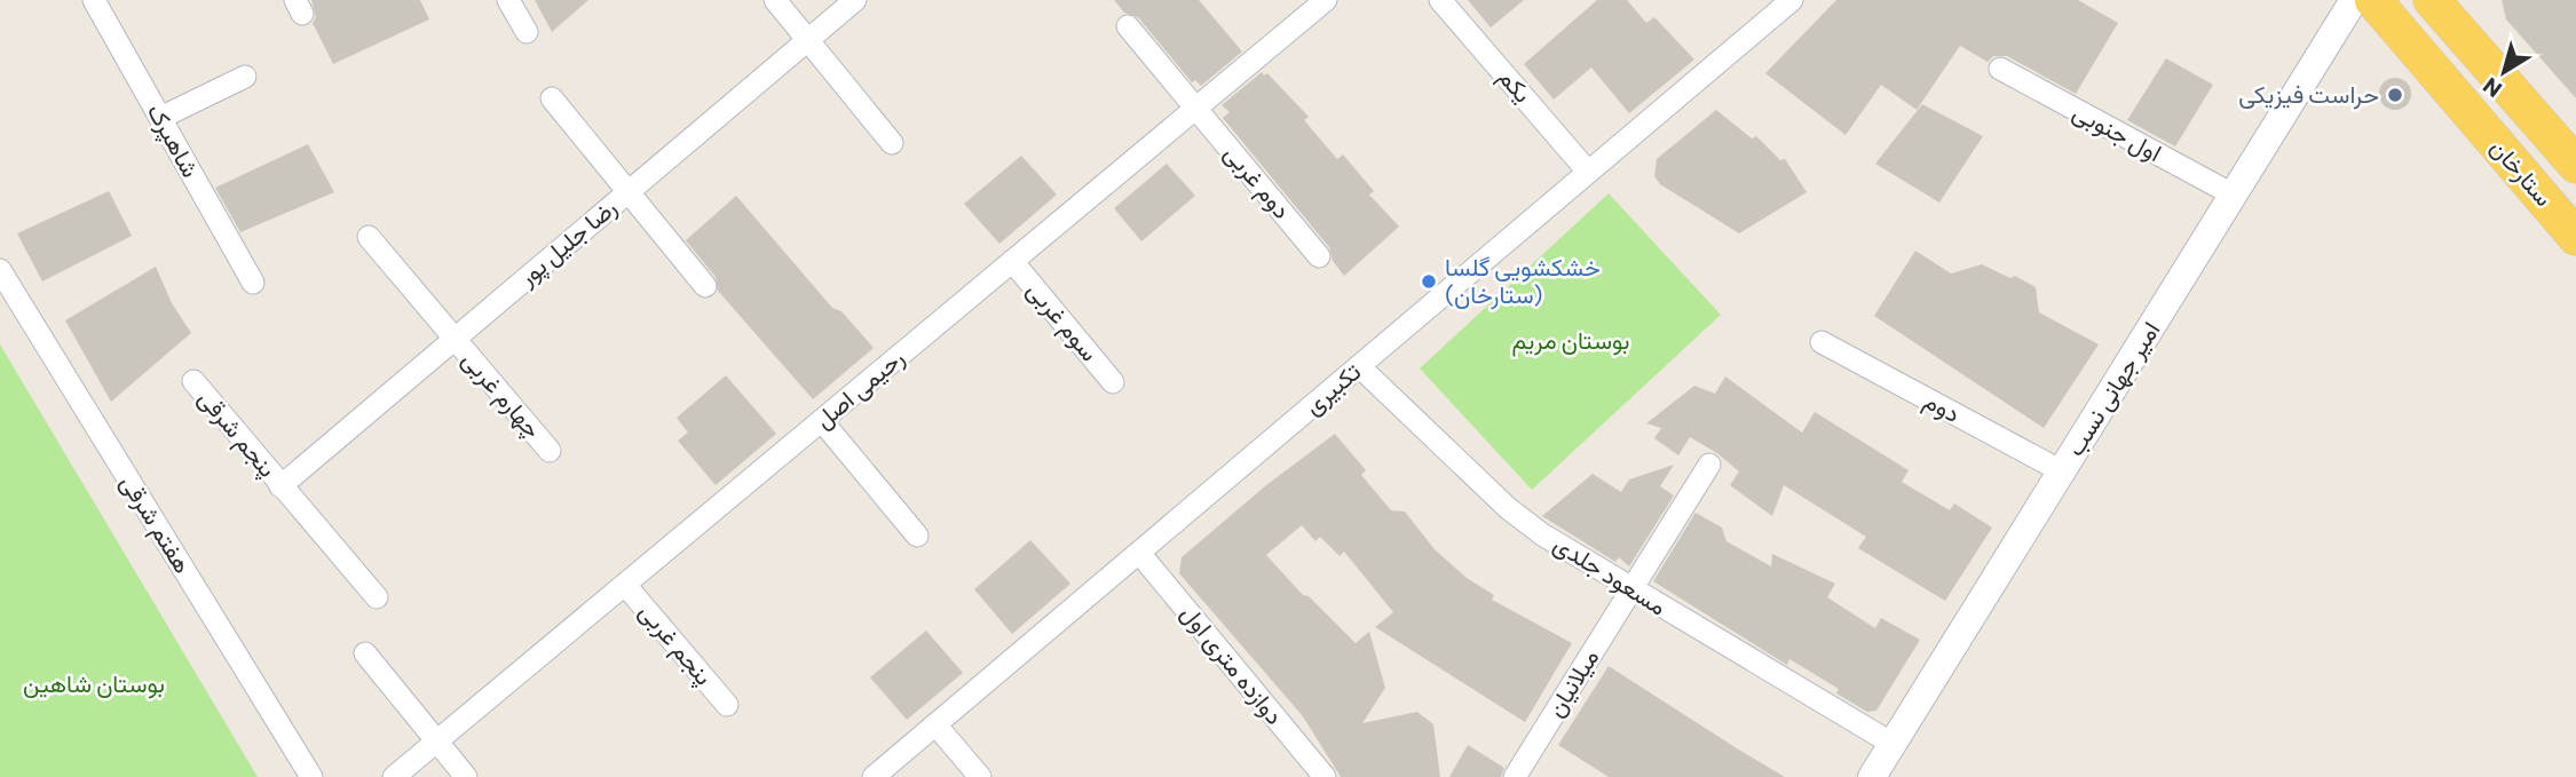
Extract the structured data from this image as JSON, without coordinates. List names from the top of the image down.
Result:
{
  "streets": {
    "main road": ["ستارخان"],
    "street": [
      "یکم",
      "اول جنوبی",
      "شاهپرک",
      "دوم غربی",
      "رضا جلیل پور",
      "سوم غربی",
      "رحیمی اصل",
      "تکبیری",
      "امیر جهانی نسب",
      "چهارم غربی",
      "دوم",
      "پنجم شرقی",
      "هفتم شرقی",
      "مسعود جلدی",
      "پنجم غربی",
      "دوازده متری اول",
      "میلانیان"
    ]
  },
  "crossings": [
    ["یکم", "تکبیری"],
    ["اول جنوبی", "امیر جهانی نسب"],
    ["دوم غربی", "رحیمی اصل"],
    ["رضا جلیل پور", "چهارم غربی"],
    ["رضا جلیل پور", "پنجم شرقی"],
    ["سوم غربی", "رحیمی اصل"],
    ["رحیمی اصل", "پنجم غربی"],
    ["تکبیری", "مسعود جلدی"],
    ["تکبیری", "دوازده متری اول"],
    ["امیر جهانی نسب", "دوم"],
    ["امیر جهانی نسب", "مسعود جلدی"],
    ["مسعود جلدی", "میلانیان"]
  ],
  "parks": ["بوستان مریم", "بوستان شاهین"],
  "places": ["حراست فیزیکی", "خشکشویی گلسا (ستارخان)"],
  "north": "bottom left"
}
